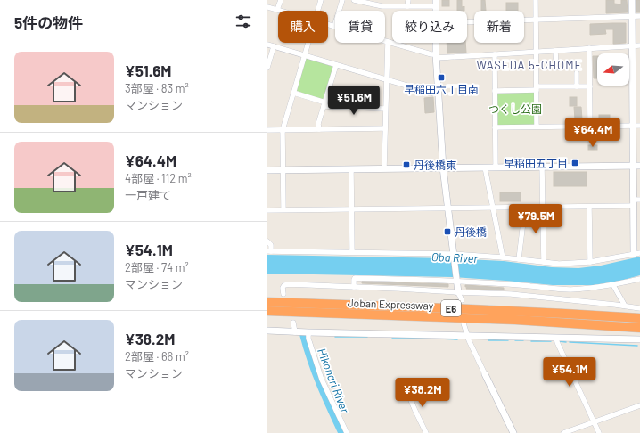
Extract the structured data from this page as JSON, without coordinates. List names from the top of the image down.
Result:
{
  "streets": {
    "highway": ["Joban Expressway", "E6"]
  },
  "districts": ["WASEDA 5-CHOME"],
  "water": ["Oba River", "Hikonari River"],
  "parks": ["つくし公園"],
  "places": {
    "transit": [
      "早稲田六丁目南",
      "早稲田五丁目",
      "丹後橋東",
      "丹後橋"
    ]
  },
  "north": "left",
  "page": {
    "heading": "5件の物件",
    "chip": [
      "購入",
      "賃貸",
      "絞り込み",
      "新着"
    ],
    "list": [
      {
        "name": "¥51.6M",
        "note": "3部屋 · 83 m² · マンション"
      },
      {
        "name": "¥64.4M",
        "note": "4部屋 · 112 m² · 一戸建て"
      },
      {
        "name": "¥54.1M",
        "note": "2部屋 · 74 m² · マンション"
      },
      {
        "name": "¥38.2M",
        "note": "2部屋 · 66 m² · マンション"
      }
    ],
    "price": [
      "¥51.6M",
      "¥64.4M",
      "¥79.5M",
      "¥54.1M",
      "¥38.2M"
    ]
  }
}
